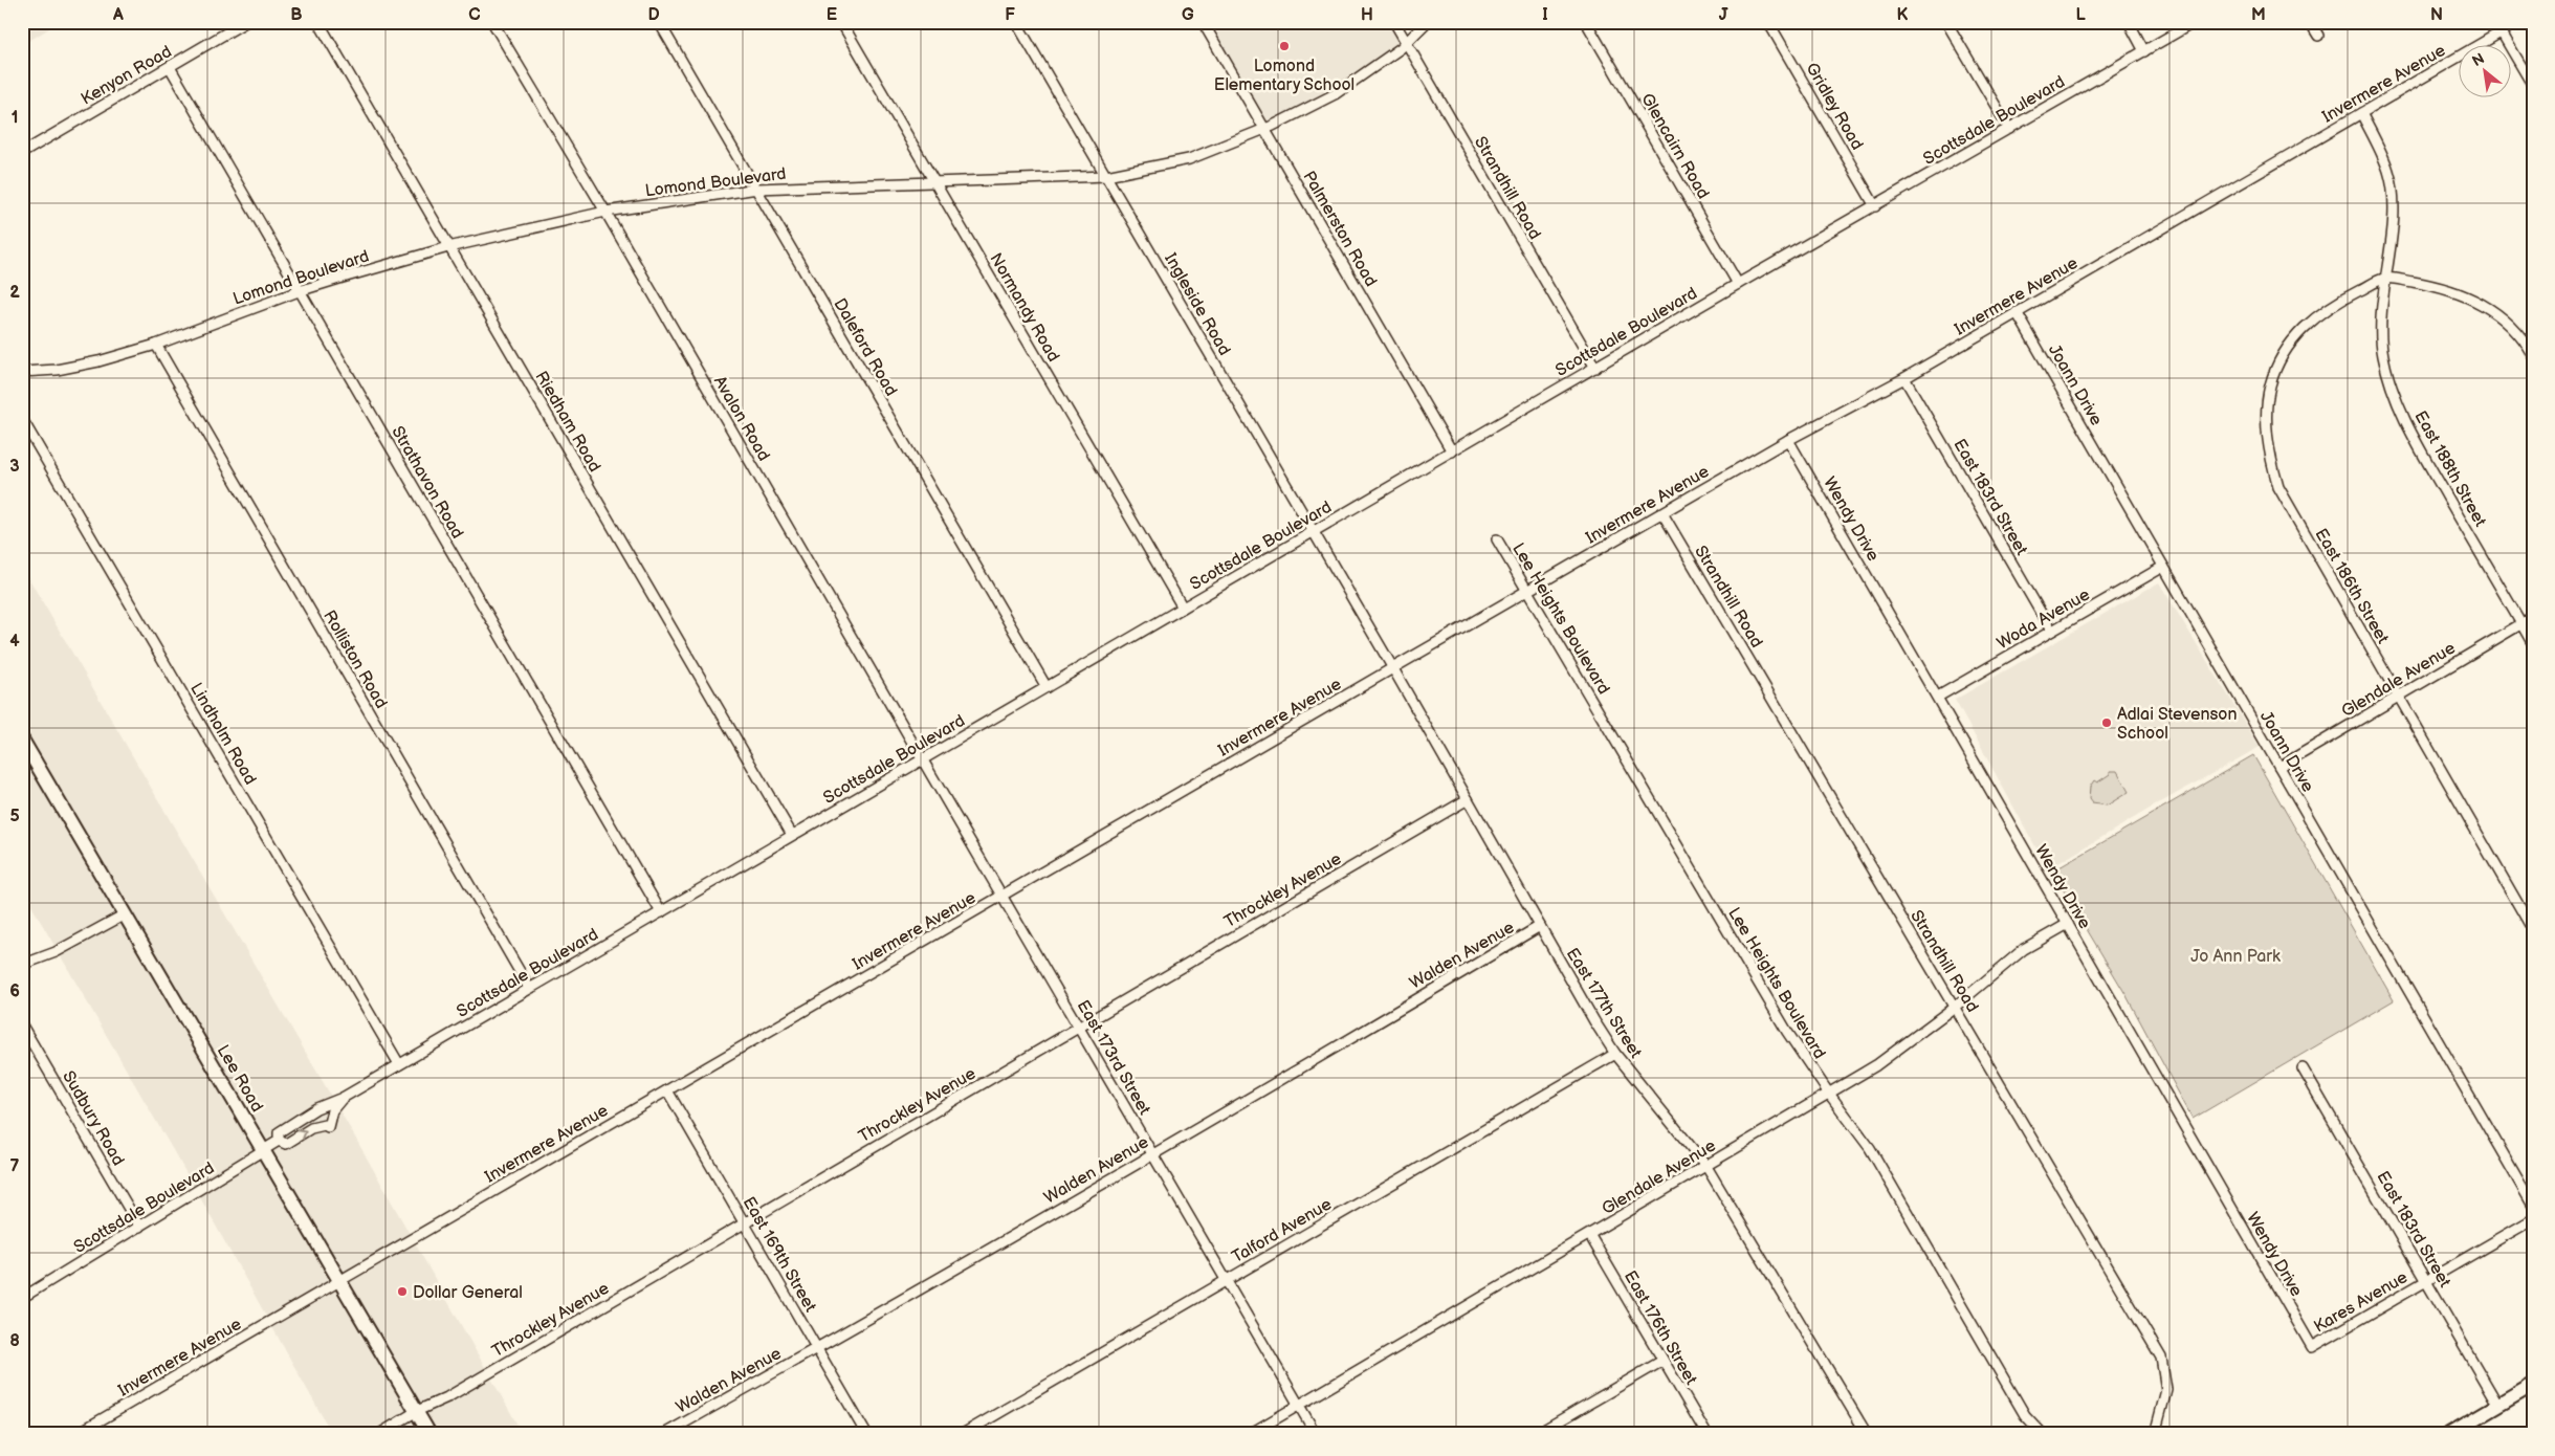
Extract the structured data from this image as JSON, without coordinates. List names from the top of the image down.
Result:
{
  "streets": {
    "main road": ["Lee Road"],
    "street": [
      "Kenyon Road",
      "Invermere Avenue",
      "Gridley Road",
      "Scottsdale Boulevard",
      "Glencairn Road",
      "Lomond Boulevard",
      "Strandhill Road",
      "Palmerston Road",
      "Ingleside Road",
      "Normandy Road",
      "Daleford Road",
      "Joann Drive",
      "Avalon Road",
      "Riedham Road",
      "East 188th Street",
      "Strathavon Road",
      "East 183rd Street",
      "Wendy Drive",
      "East 186th Street",
      "Lee Heights Boulevard",
      "Woda Avenue",
      "Rolliston Road",
      "Glendale Avenue",
      "Lindholm Road",
      "Throckley Avenue",
      "Walden Avenue",
      "East 177th Street",
      "East 173rd Street",
      "Sudbury Road",
      "Talford Avenue",
      "East 169th Street",
      "Kares Avenue",
      "East 176th Street"
    ]
  },
  "crossings": [
    ["Kenyon Road", "Strathavon Road"],
    ["Invermere Avenue", "Strandhill Road"],
    ["Invermere Avenue", "Joann Drive"],
    ["Invermere Avenue", "East 188th Street"],
    ["Invermere Avenue", "East 183rd Street"],
    ["Invermere Avenue", "Wendy Drive"],
    ["Invermere Avenue", "Lee Heights Boulevard"],
    ["Invermere Avenue", "East 177th Street"],
    ["Invermere Avenue", "East 173rd Street"],
    ["Invermere Avenue", "Lee Road"],
    ["Invermere Avenue", "East 169th Street"],
    ["Gridley Road", "Scottsdale Boulevard"],
    ["Scottsdale Boulevard", "Glencairn Road"],
    ["Scottsdale Boulevard", "Strandhill Road"],
    ["Scottsdale Boulevard", "Palmerston Road"],
    ["Scottsdale Boulevard", "Ingleside Road"],
    ["Scottsdale Boulevard", "Normandy Road"],
    ["Scottsdale Boulevard", "Daleford Road"],
    ["Scottsdale Boulevard", "Avalon Road"],
    ["Scottsdale Boulevard", "Riedham Road"],
    ["Scottsdale Boulevard", "Strathavon Road"],
    ["Scottsdale Boulevard", "Rolliston Road"],
    ["Scottsdale Boulevard", "Lindholm Road"],
    ["Scottsdale Boulevard", "Lee Road"],
    ["Scottsdale Boulevard", "Sudbury Road"],
    ["Lomond Boulevard", "Strandhill Road"],
    ["Lomond Boulevard", "Palmerston Road"],
    ["Lomond Boulevard", "Ingleside Road"],
    ["Lomond Boulevard", "Normandy Road"],
    ["Lomond Boulevard", "Daleford Road"],
    ["Lomond Boulevard", "Avalon Road"],
    ["Lomond Boulevard", "Riedham Road"],
    ["Lomond Boulevard", "Strathavon Road"],
    ["Lomond Boulevard", "Rolliston Road"],
    ["Strandhill Road", "Glendale Avenue"],
    ["Ingleside Road", "East 177th Street"],
    ["Joann Drive", "Woda Avenue"],
    ["Joann Drive", "Glendale Avenue"],
    ["Avalon Road", "East 173rd Street"],
    ["East 188th Street", "East 186th Street"],
    ["East 188th Street", "Glendale Avenue"],
    ["East 183rd Street", "Woda Avenue"],
    ["East 183rd Street", "Kares Avenue"],
    ["Wendy Drive", "Woda Avenue"],
    ["Wendy Drive", "Glendale Avenue"],
    ["Wendy Drive", "Kares Avenue"],
    ["East 186th Street", "Glendale Avenue"],
    ["Lee Heights Boulevard", "Glendale Avenue"],
    ["Glendale Avenue", "East 177th Street"],
    ["Glendale Avenue", "East 173rd Street"],
    ["Glendale Avenue", "East 176th Street"],
    ["Throckley Avenue", "East 177th Street"],
    ["Throckley Avenue", "East 173rd Street"],
    ["Throckley Avenue", "Lee Road"],
    ["Throckley Avenue", "East 169th Street"],
    ["Walden Avenue", "East 177th Street"],
    ["Walden Avenue", "East 173rd Street"],
    ["Walden Avenue", "East 169th Street"],
    ["East 177th Street", "Talford Avenue"],
    ["East 173rd Street", "Talford Avenue"]
  ],
  "parks": ["Jo Ann Park"],
  "places": ["Lomond Elementary School", "Adlai Stevenson School", "Dollar General"],
  "north": "top left",
  "grid": {
    "columns": [
      "A",
      "B",
      "C",
      "D",
      "E",
      "F",
      "G",
      "H",
      "I",
      "J",
      "K",
      "L",
      "M",
      "N"
    ],
    "rows": [
      "1",
      "2",
      "3",
      "4",
      "5",
      "6",
      "7",
      "8"
    ]
  }
}
